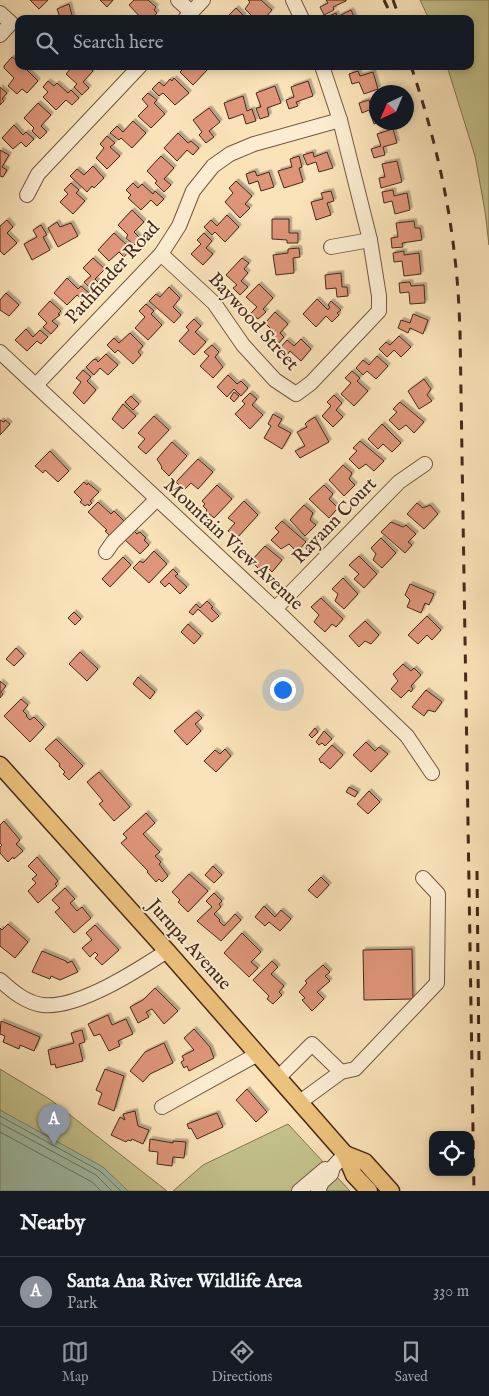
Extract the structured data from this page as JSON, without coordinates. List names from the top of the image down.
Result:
{
  "streets": {
    "main road": ["Jurupa Avenue"],
    "street": [
      "Pathfinder Road",
      "Baywood Street",
      "Rayann Court",
      "Mountain View Avenue"
    ]
  },
  "crossings": [
    ["Pathfinder Road", "Baywood Street"],
    ["Pathfinder Road", "Mountain View Avenue"],
    ["Rayann Court", "Mountain View Avenue"]
  ],
  "north": "bottom left",
  "page": {
    "search": "Search here",
    "pins": "A",
    "heading": "Nearby",
    "list": [
      {
        "mark": "A",
        "name": "Santa Ana River Wildlife Area",
        "note": "Park",
        "value": "330 m"
      }
    ],
    "nav": ["Map", "Directions", "Saved"]
  }
}
